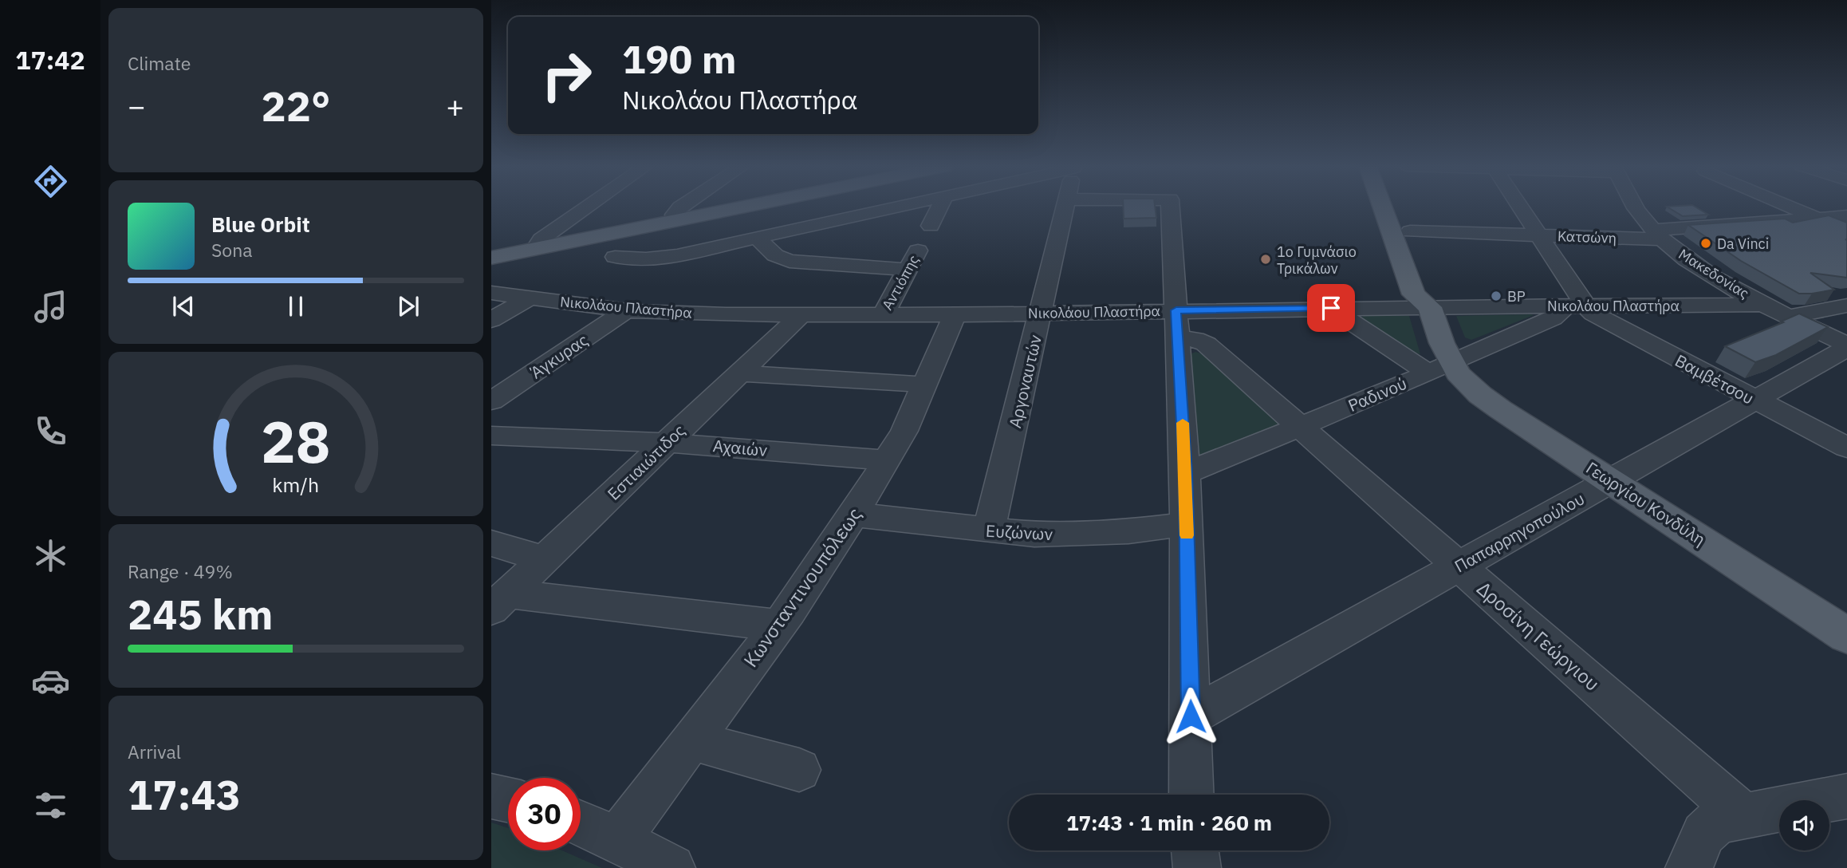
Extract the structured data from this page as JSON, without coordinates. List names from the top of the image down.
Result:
{
  "streets": {
    "main road": ["Γεωργίου Κονδύλη"],
    "street": [
      "Κατσώνη",
      "Μακεδονίας",
      "Αντιόπης",
      "Νικολάου Πλαστήρα",
      "Άγκυρας",
      "Βαμβέτσου",
      "Αργοναυτών",
      "Ραδινού",
      "Αχαιών",
      "Εστιαιώτιδος",
      "Ευζώνων",
      "Παπαρρηγοπούλου",
      "Κωνσταντινουπόλεως",
      "Δροσίνη Γεώργιου"
    ]
  },
  "crossings": [
    ["Κατσώνη", "Μακεδονίας"],
    ["Κατσώνη", "Βαμβέτσου"],
    ["Κατσώνη", "Γεωργίου Κονδύλη"],
    ["Μακεδονίας", "Νικολάου Πλαστήρα"],
    ["Μακεδονίας", "Παπαρρηγοπούλου"],
    ["Αντιόπης", "Νικολάου Πλαστήρα"],
    ["Νικολάου Πλαστήρα", "Άγκυρας"],
    ["Νικολάου Πλαστήρα", "Βαμβέτσου"],
    ["Νικολάου Πλαστήρα", "Αργοναυτών"],
    ["Νικολάου Πλαστήρα", "Ραδινού"],
    ["Νικολάου Πλαστήρα", "Εστιαιώτιδος"],
    ["Νικολάου Πλαστήρα", "Γεωργίου Κονδύλη"],
    ["Νικολάου Πλαστήρα", "Κωνσταντινουπόλεως"],
    ["Νικολάου Πλαστήρα", "Δροσίνη Γεώργιου"],
    ["Βαμβέτσου", "Ραδινού"],
    ["Βαμβέτσου", "Παπαρρηγοπούλου"],
    ["Αργοναυτών", "Ευζώνων"],
    ["Ραδινού", "Γεωργίου Κονδύλη"],
    ["Ραδινού", "Δροσίνη Γεώργιου"],
    ["Αχαιών", "Εστιαιώτιδος"],
    ["Αχαιών", "Κωνσταντινουπόλεως"],
    ["Γεωργίου Κονδύλη", "Παπαρρηγοπούλου"],
    ["Ευζώνων", "Κωνσταντινουπόλεως"],
    ["Παπαρρηγοπούλου", "Δροσίνη Γεώργιου"]
  ],
  "places": ["Da Vinci", "1ο Γυμνάσιο Τρικάλων", "BP"],
  "page": {
    "tabs": "17:42",
    "tile": [
      "Climate",
      ["Range · 49%", "245 km"],
      ["Arrival", "17:43"]
    ],
    "turn": ["190 m", "Νικολάου Πλαστήρα"],
    "heat": ["−", "22°", "+"],
    "song": ["Blue Orbit", "Sona"],
    "limit": "30",
    "trip": "17:43 · 1 min · 260 m",
    "gauge": ["28", "km/h"]
  }
}
